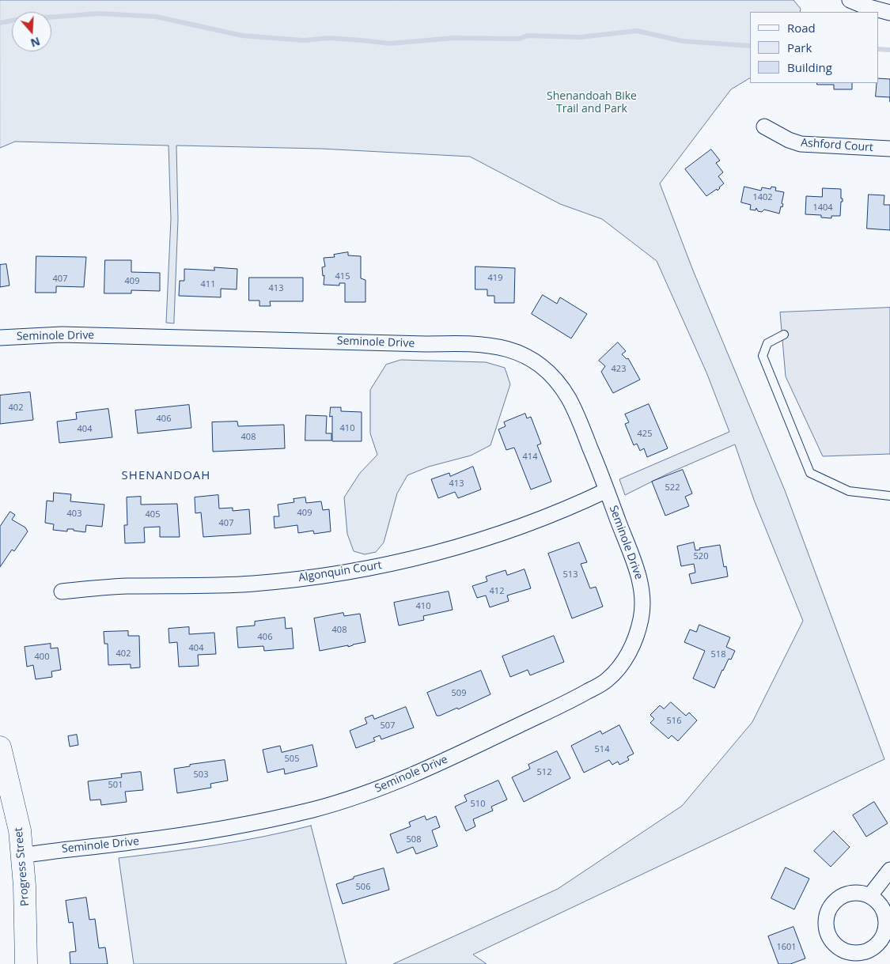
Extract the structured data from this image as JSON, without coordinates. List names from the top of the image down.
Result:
{
  "streets": {
    "street": [
      "Ashford Court",
      "Seminole Drive",
      "Algonquin Court",
      "Progress Street"
    ]
  },
  "crossings": [
    ["Seminole Drive", "Algonquin Court"],
    ["Seminole Drive", "Progress Street"]
  ],
  "districts": ["SHENANDOAH"],
  "parks": ["Shenandoah Bike Trail and Park"],
  "house_numbers": [
    "1402",
    "1404",
    "415",
    "419",
    "407",
    "409",
    "411",
    "413",
    "423",
    "402",
    "406",
    "410",
    "404",
    "425",
    "408",
    "414",
    "413",
    "522",
    "409",
    "403",
    "405",
    "407",
    "520",
    "513",
    "412",
    "410",
    "408",
    "406",
    "404",
    "402",
    "518",
    "400",
    "509",
    "516",
    "507",
    "514",
    "505",
    "512",
    "503",
    "501",
    "510",
    "508",
    "506",
    "1601"
  ],
  "legend": ["Road", "Park", "Building"],
  "north": "bottom"
}
